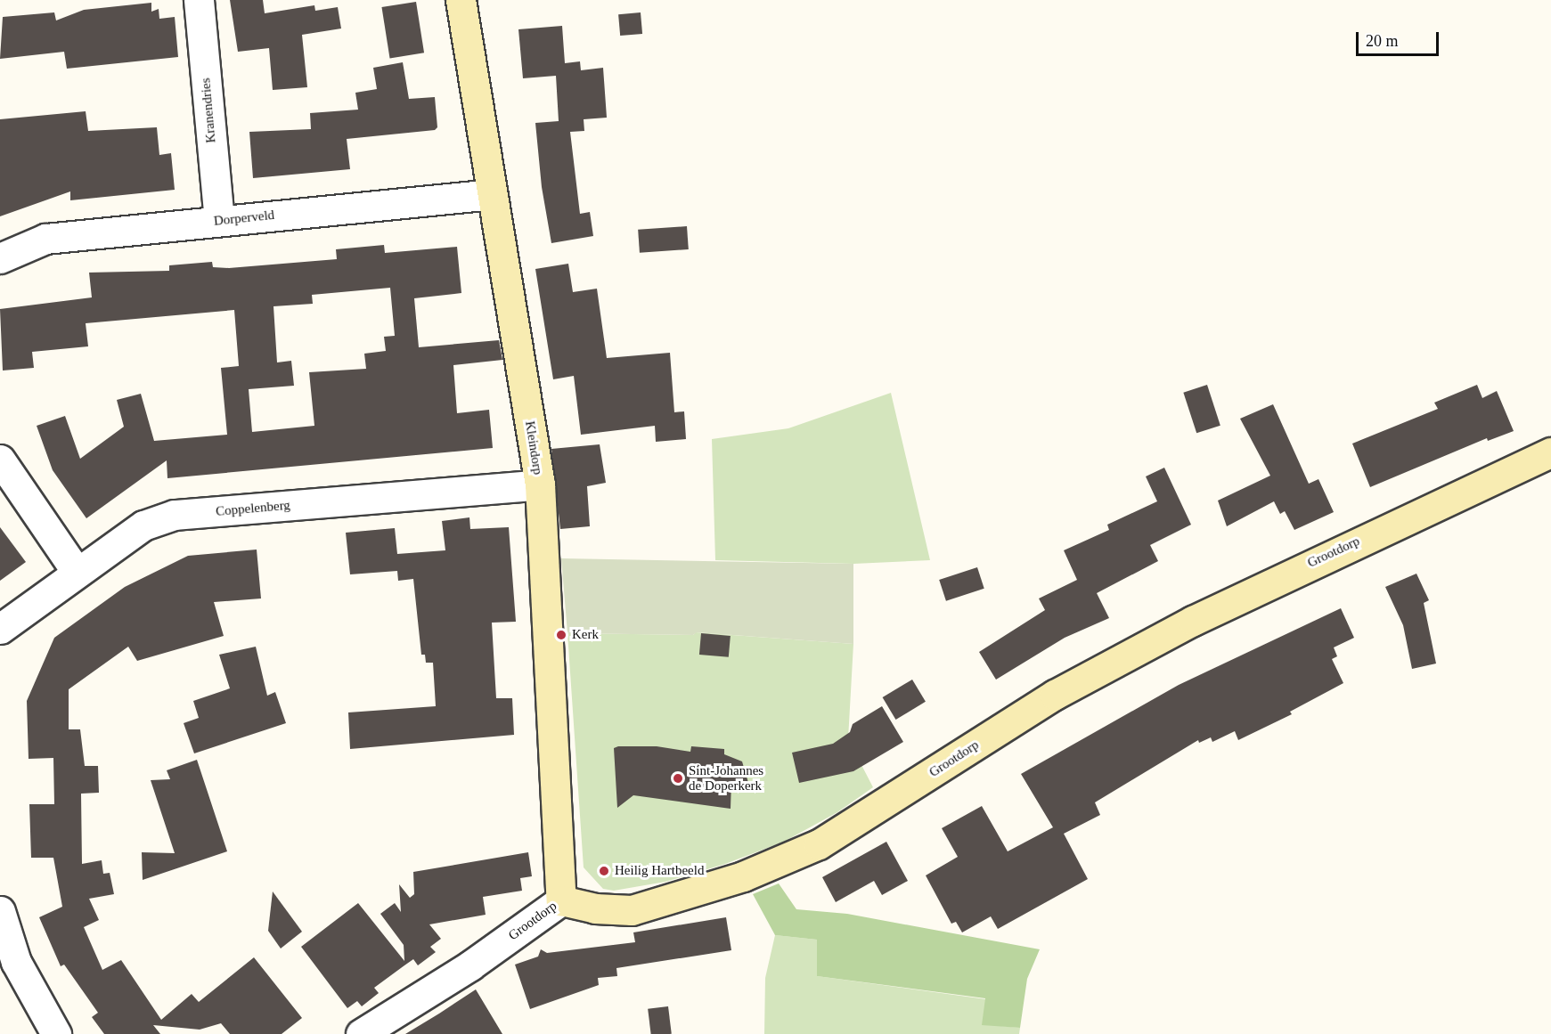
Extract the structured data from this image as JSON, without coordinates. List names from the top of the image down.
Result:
{
  "streets": {
    "street": [
      "Kranendries",
      "Dorperveld",
      "Kleindorp",
      "Coppelenberg",
      "Grootdorp"
    ]
  },
  "crossings": [
    ["Kranendries", "Dorperveld"],
    ["Dorperveld", "Kleindorp"],
    ["Kleindorp", "Coppelenberg"],
    ["Kleindorp", "Grootdorp"]
  ],
  "places": ["Kerk", "Sint-Johannes de Doperkerk", "Heilig Hartbeeld"],
  "scale_bar": "20 m"
}
